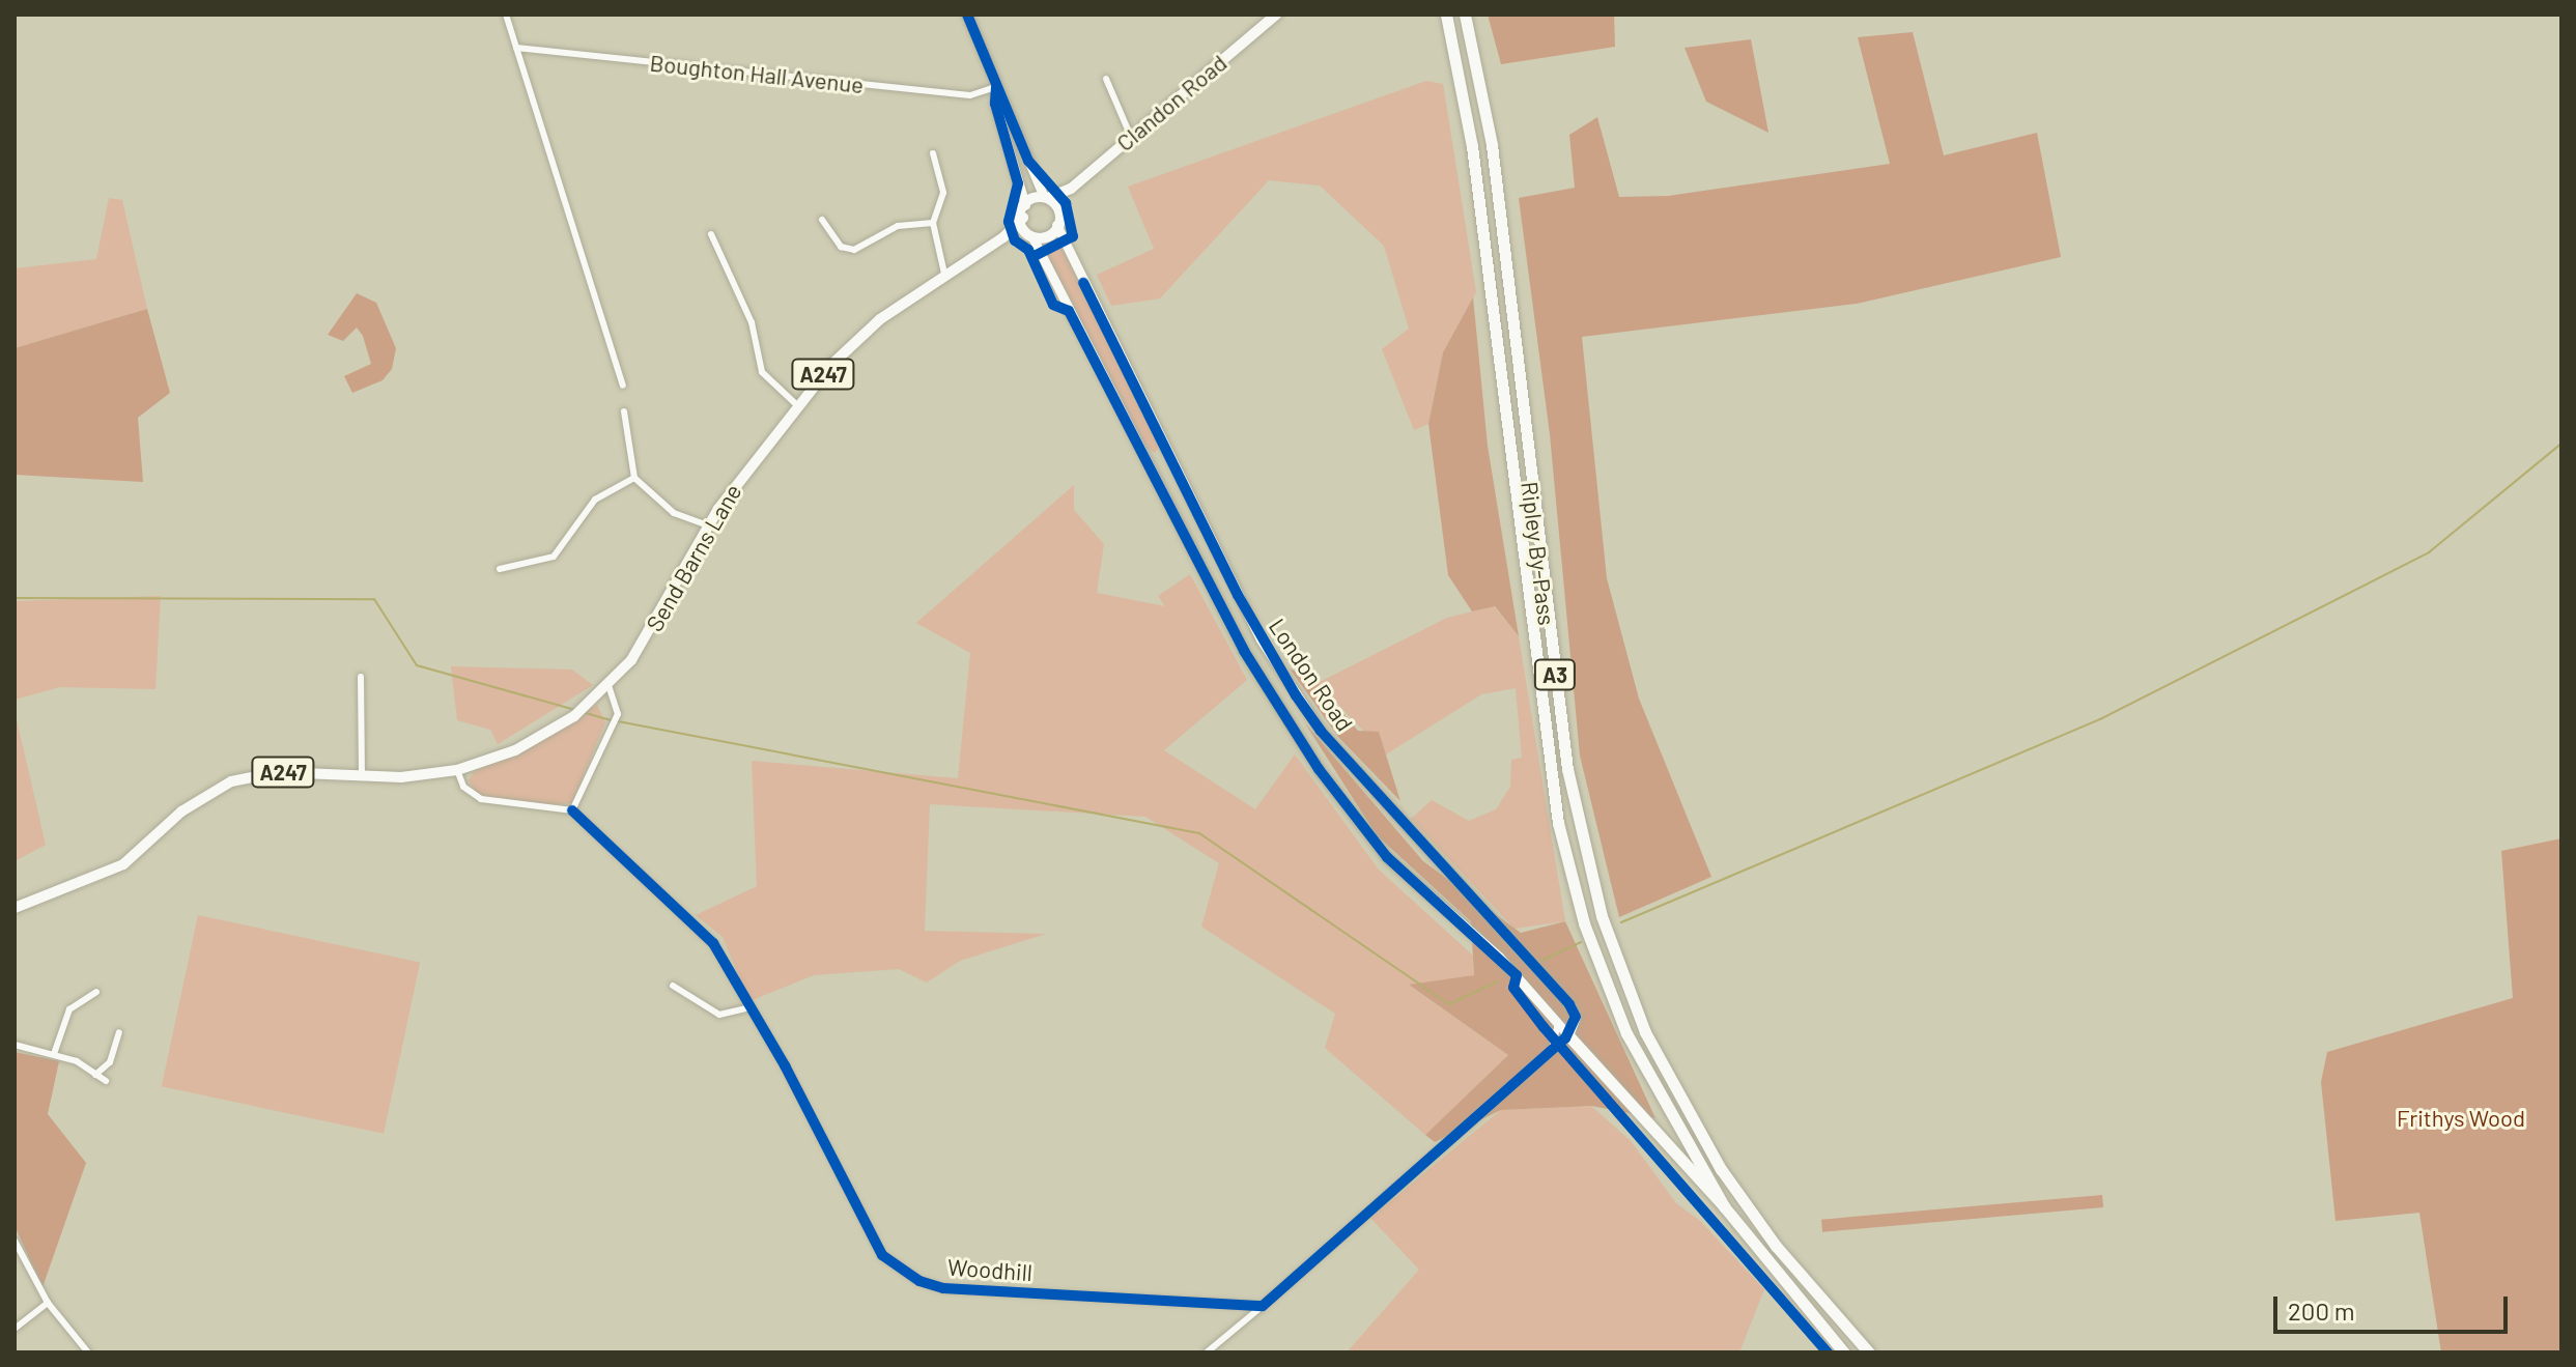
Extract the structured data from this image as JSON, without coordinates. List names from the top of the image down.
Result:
{
  "streets": {
    "highway": ["Ripley By-Pass", "A3"],
    "main road": [
      "Clandon Road",
      "A247",
      "Send Barns Lane",
      "London Road"
    ],
    "street": ["Boughton Hall Avenue", "Woodhill"]
  },
  "crossings": [
    ["Clandon Road", "Send Barns Lane"],
    ["Clandon Road", "London Road"],
    ["Ripley By-Pass", "A3"],
    ["Send Barns Lane", "London Road"]
  ],
  "parks": ["Frithys Wood"],
  "scale_bar": "200 m"
}
